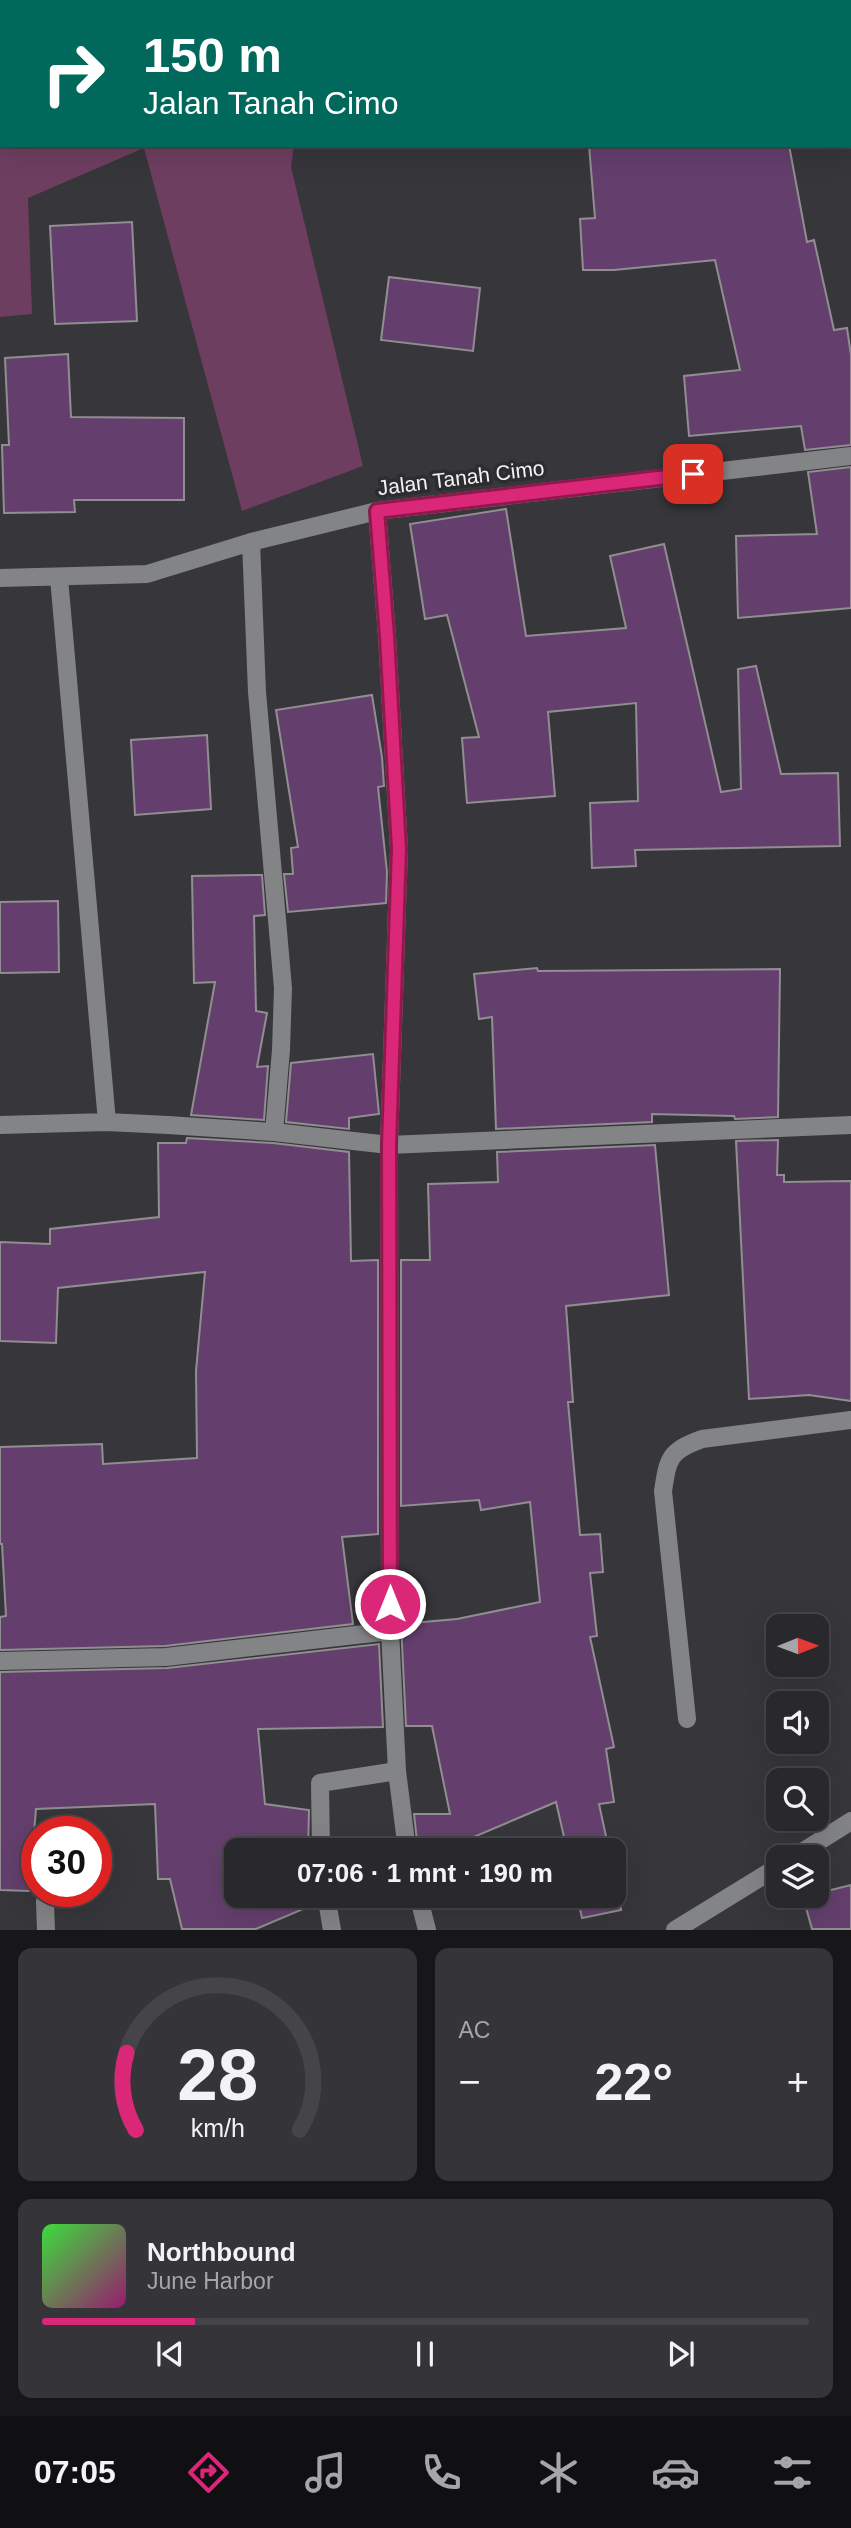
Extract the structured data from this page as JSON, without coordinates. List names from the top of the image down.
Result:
{
  "streets": {
    "street": ["Jalan Tanah Cimo"]
  },
  "north": "right",
  "page": {
    "turn": ["150 m", "Jalan Tanah Cimo"],
    "limit": "30",
    "trip": "07:06 · 1 mnt · 190 m",
    "tile": "AC",
    "heat": ["−", "22°", "+"],
    "song": ["Northbound", "June Harbor"],
    "tabs": "07:05",
    "gauge": ["28", "km/h"]
  }
}
